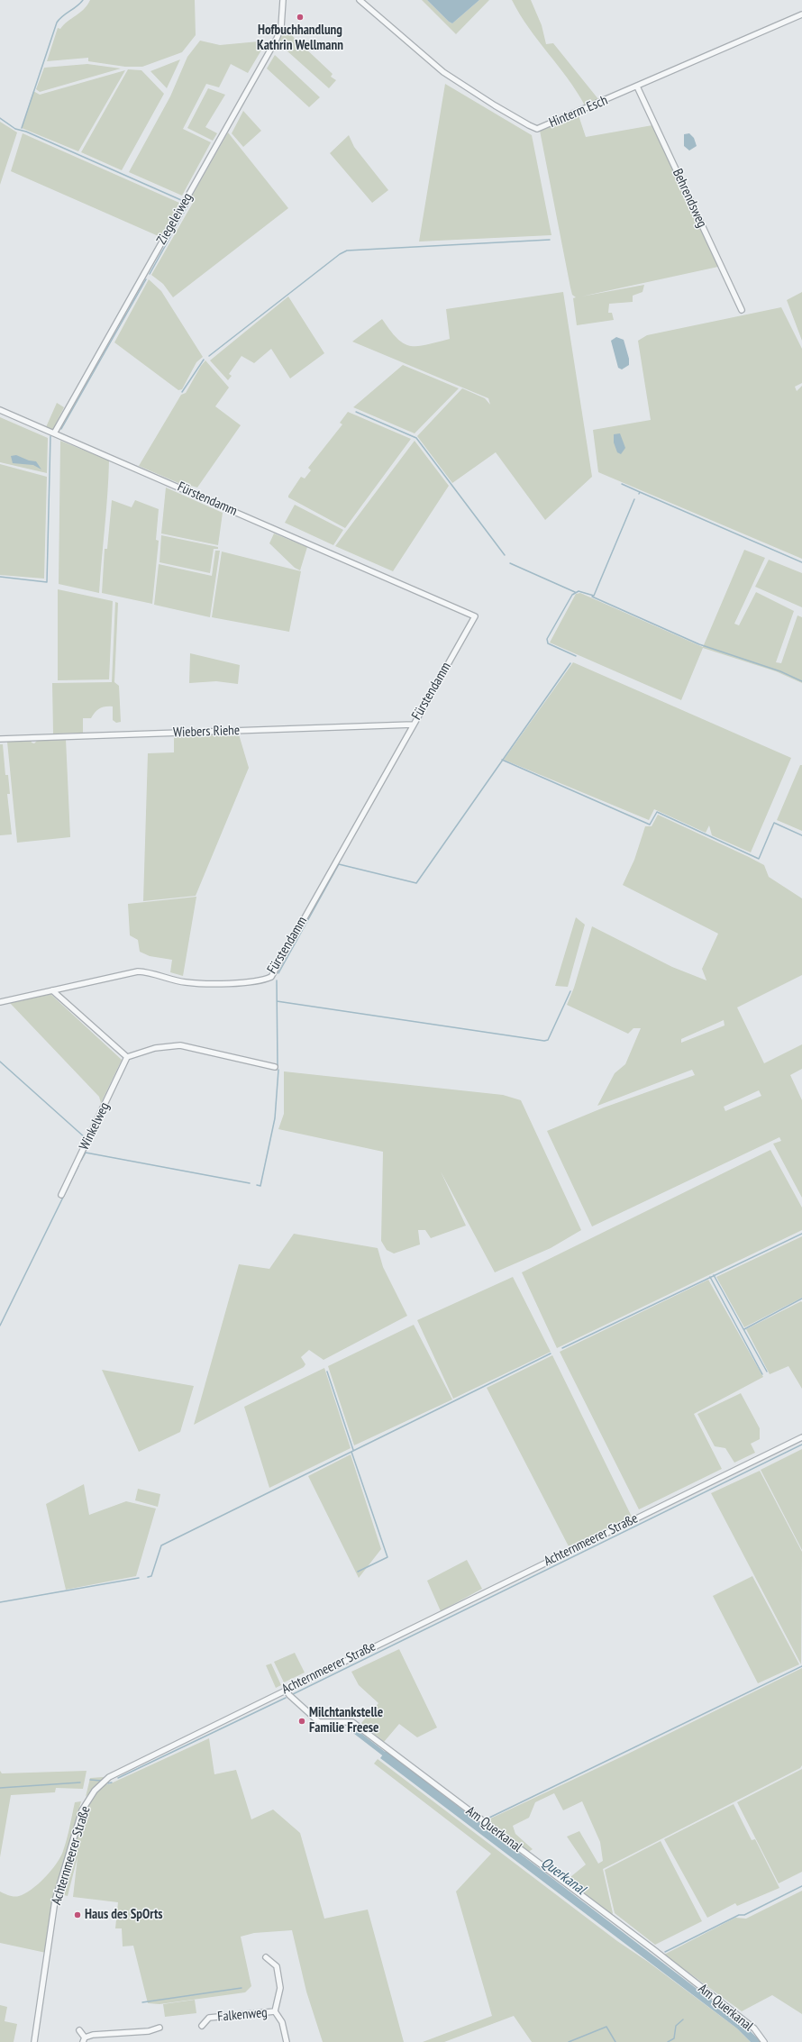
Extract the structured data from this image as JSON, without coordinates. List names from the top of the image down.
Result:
{
  "streets": {
    "street": [
      "Hinterm Esch",
      "Behrendsweg",
      "Ziegeleiweg",
      "Fürstendamm",
      "Wiebers Riehe",
      "Winkelweg",
      "Achternmeerer Straße",
      "Am Querkanal",
      "Falkenweg"
    ]
  },
  "crossings": [
    ["Hinterm Esch", "Behrendsweg"],
    ["Ziegeleiweg", "Fürstendamm"],
    ["Fürstendamm", "Wiebers Riehe"],
    ["Achternmeerer Straße", "Am Querkanal"]
  ],
  "water": ["Querkanal"],
  "places": ["Hofbuchhandlung Kathrin Wellmann", "Milchtankstelle Familie Freese", "Haus des SpOrts"]
}
